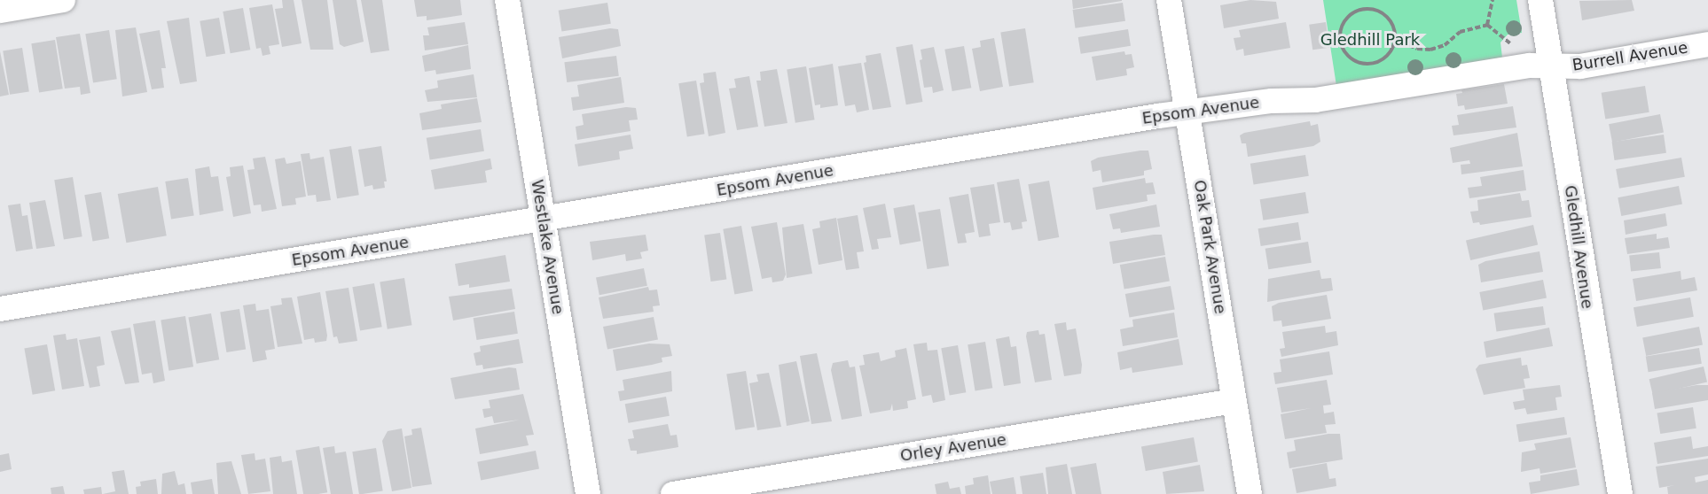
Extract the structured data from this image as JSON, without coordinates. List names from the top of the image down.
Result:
{
  "streets": {
    "street": [
      "Burrell Avenue",
      "Epsom Avenue",
      "Westlake Avenue",
      "Oak Park Avenue",
      "Gledhill Avenue",
      "Orley Avenue"
    ]
  },
  "crossings": [
    ["Burrell Avenue", "Epsom Avenue"],
    ["Burrell Avenue", "Gledhill Avenue"],
    ["Epsom Avenue", "Westlake Avenue"],
    ["Epsom Avenue", "Oak Park Avenue"],
    ["Epsom Avenue", "Gledhill Avenue"],
    ["Oak Park Avenue", "Orley Avenue"]
  ],
  "parks": ["Gledhill Park"]
}
